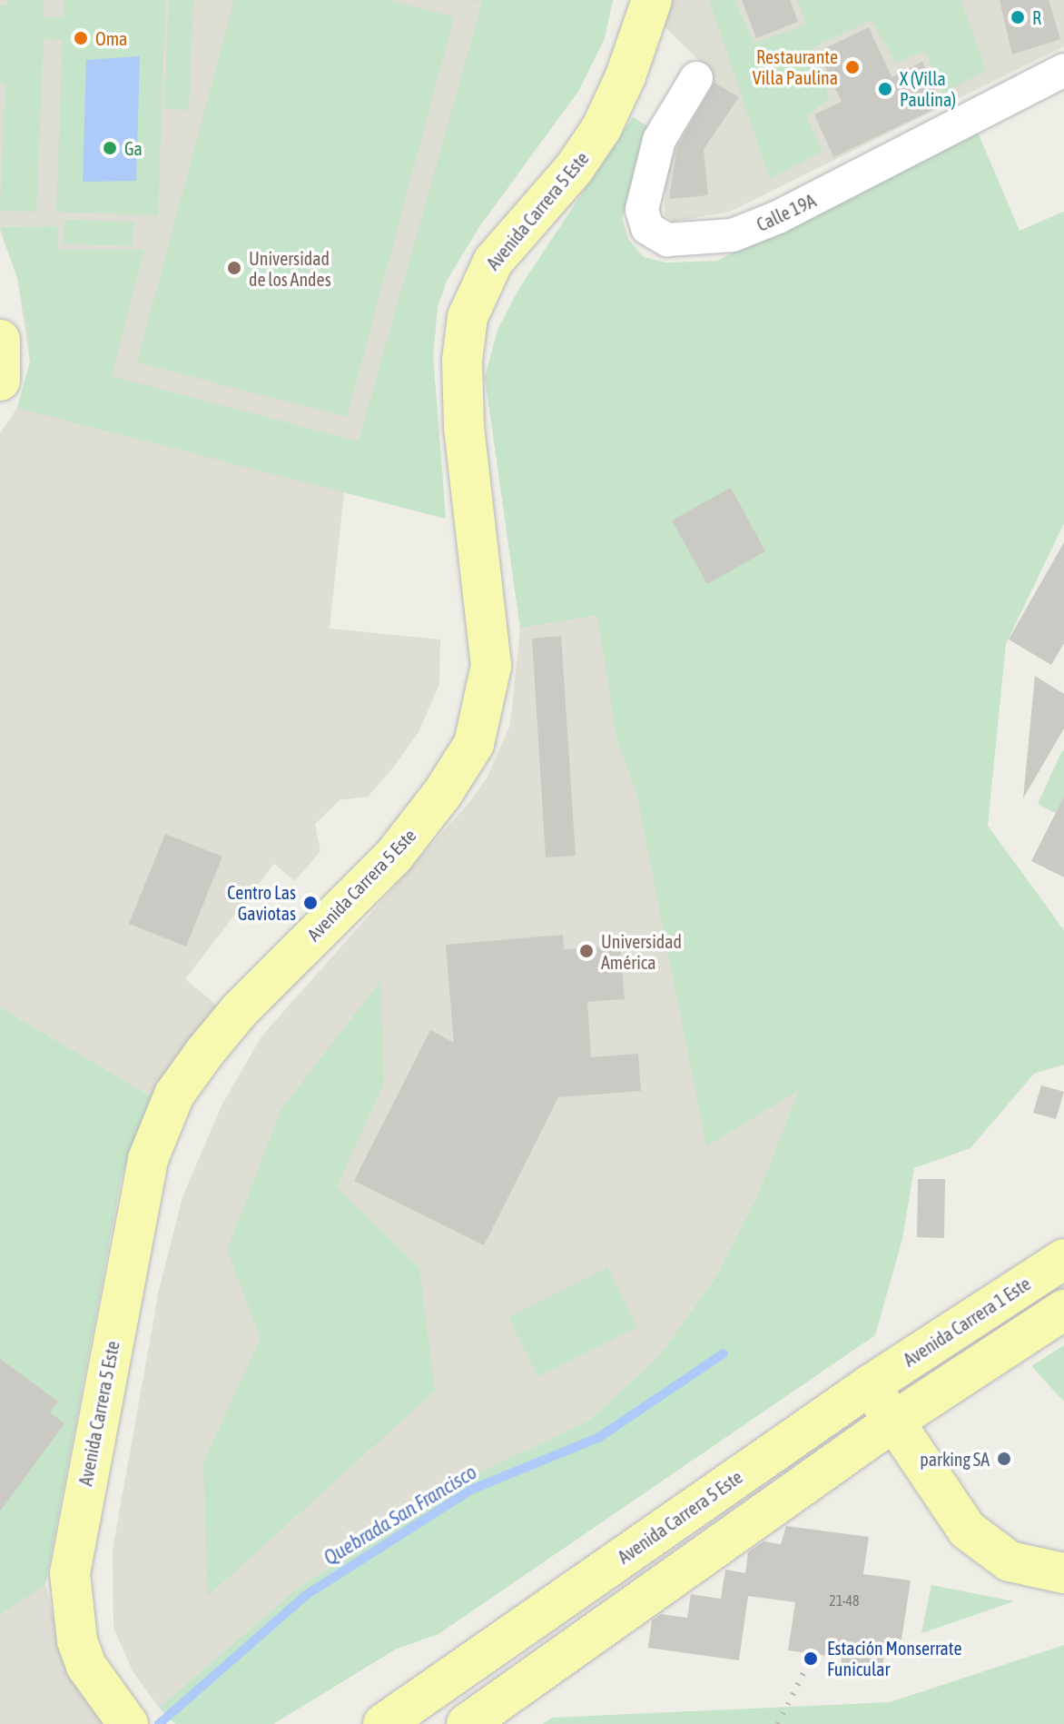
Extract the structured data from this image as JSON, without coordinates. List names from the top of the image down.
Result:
{
  "streets": {
    "main road": ["Avenida Carrera 5 Este", "Avenida Carrera 1 Este"],
    "street": ["Calle 19A"]
  },
  "crossings": [
    ["Avenida Carrera 5 Este", "Avenida Carrera 1 Este"]
  ],
  "water": ["Quebrada San Francisco"],
  "places": [
    "R",
    "Oma",
    "Restaurante Villa Paulina",
    "X (Villa Paulina)",
    "Ga",
    "Universidad de los Andes",
    "Centro Las Gaviotas",
    "Universidad América",
    "parking SA",
    "Estación Monserrate Funicular"
  ],
  "house_numbers": ["21-48"]
}
